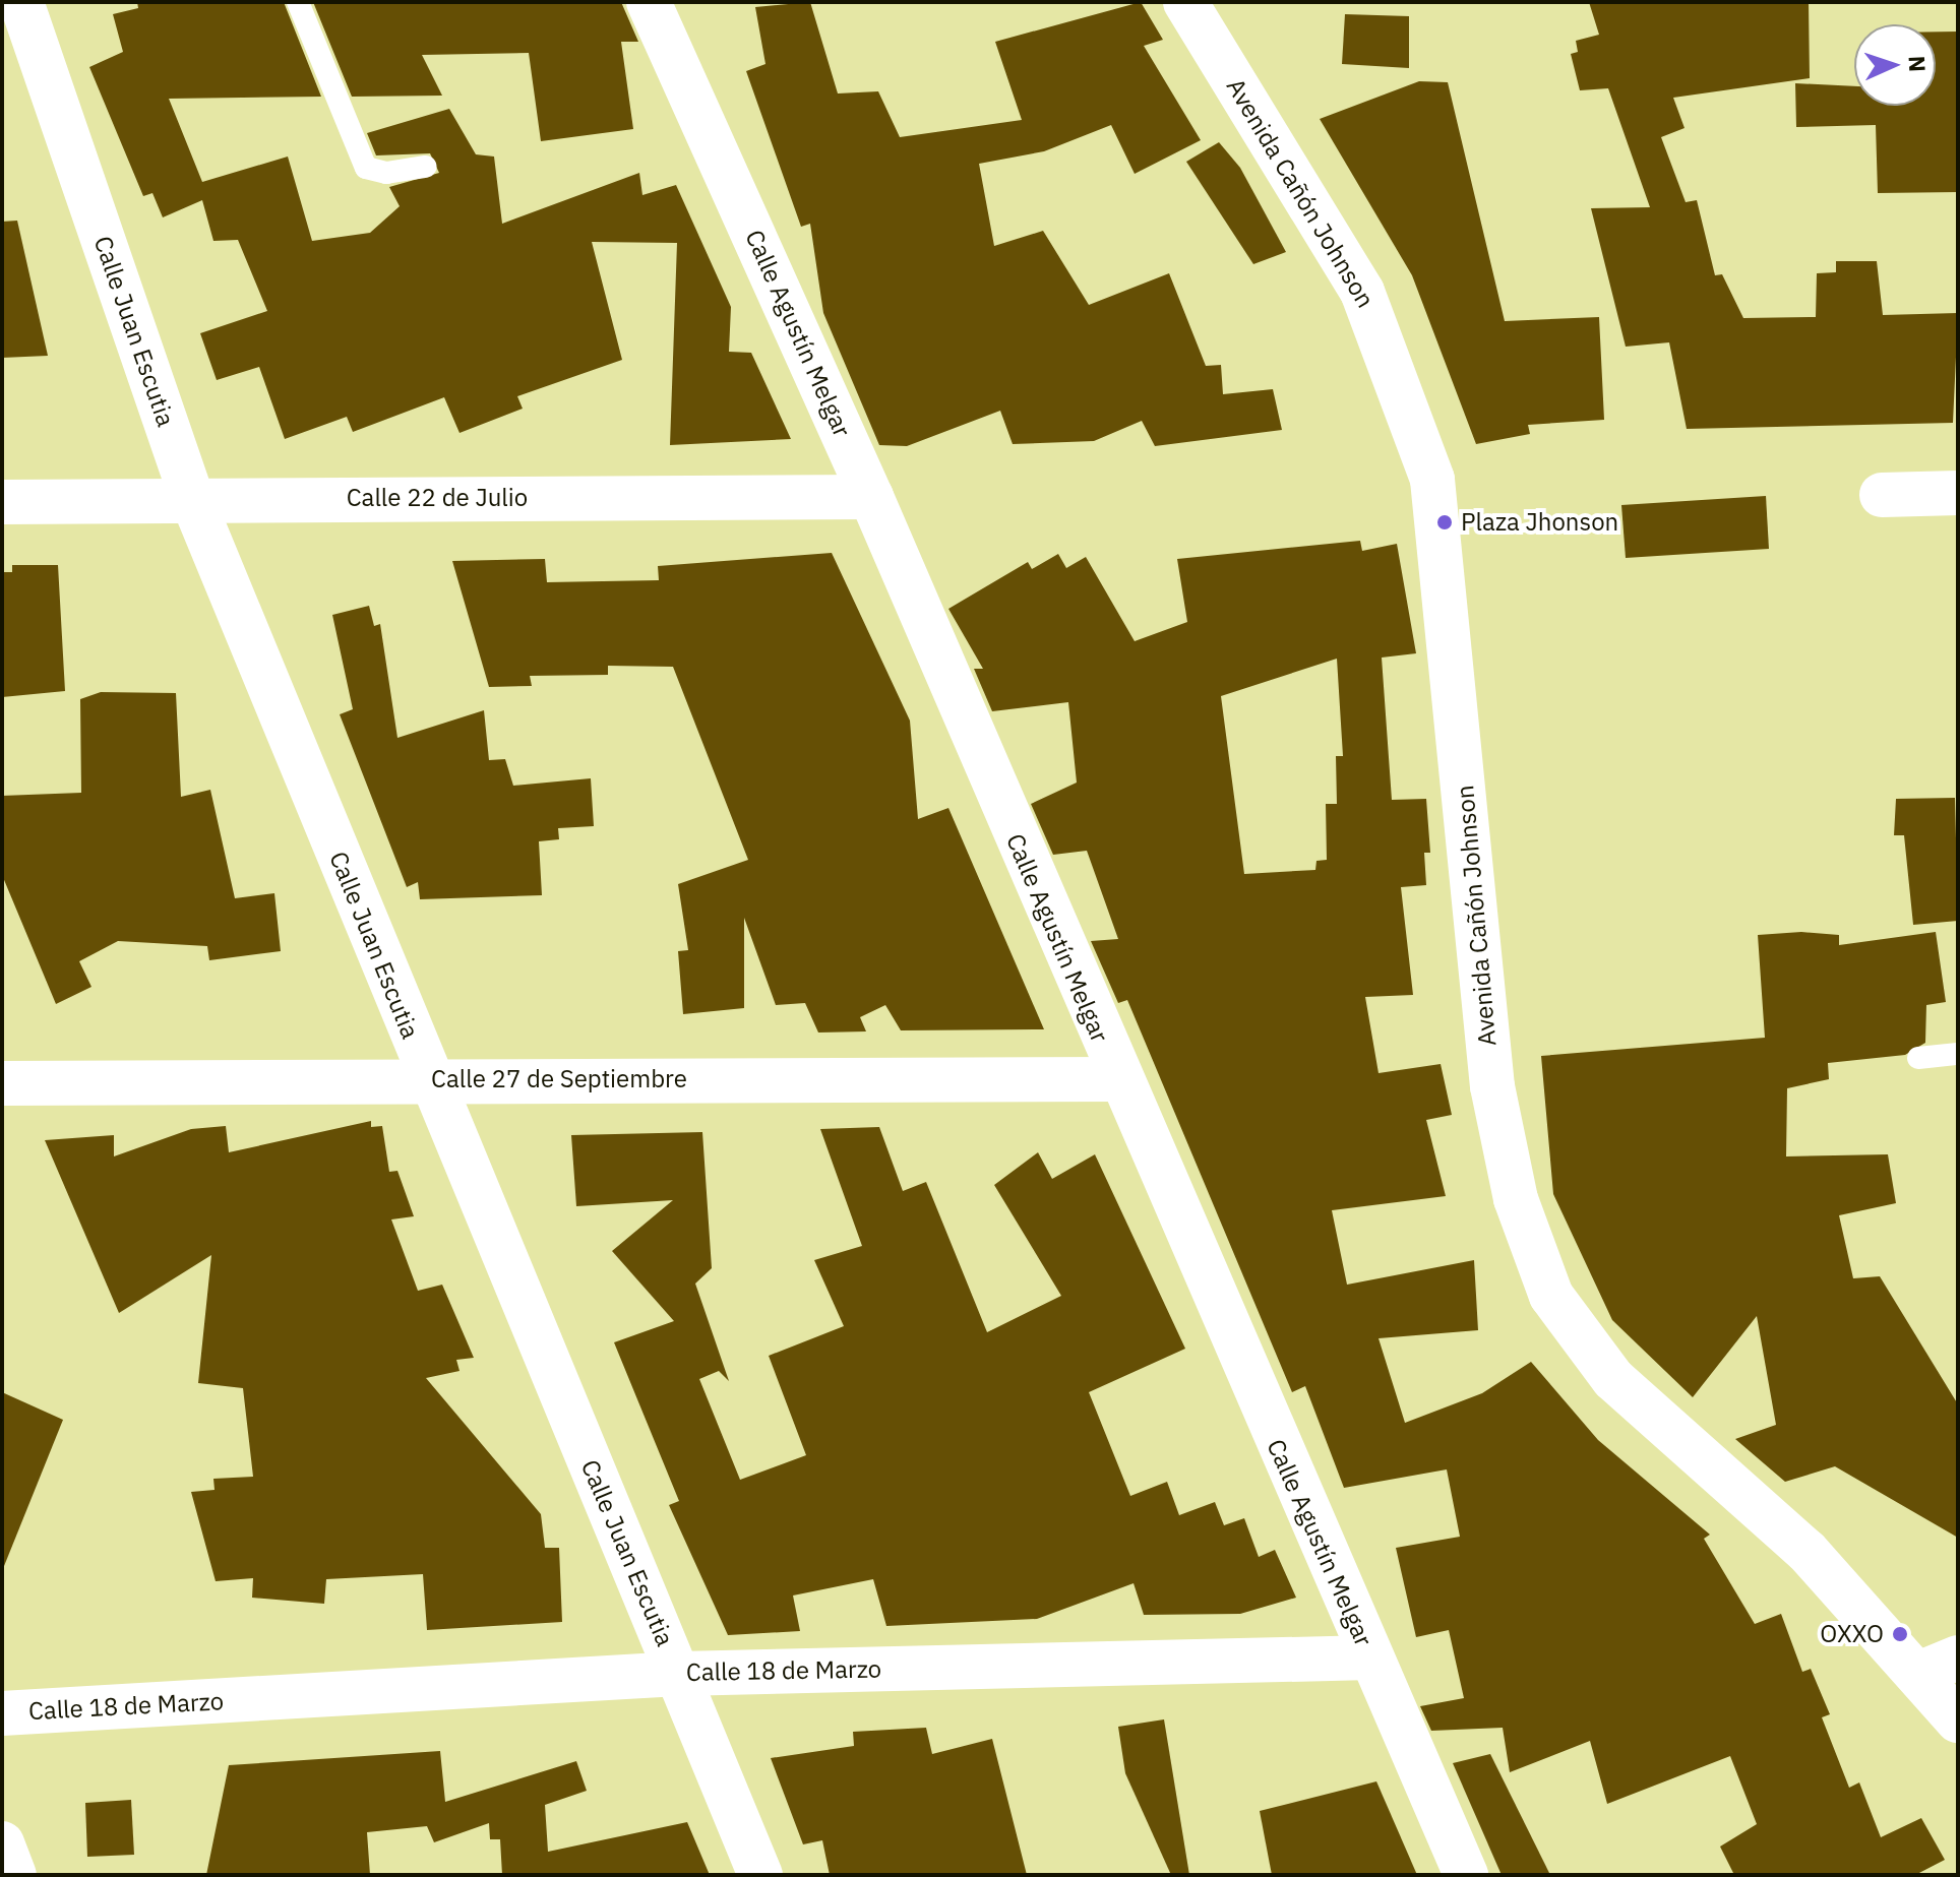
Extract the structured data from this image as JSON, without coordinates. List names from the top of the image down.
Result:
{
  "streets": {
    "street": [
      "Avenida Cañón Johnson",
      "Calle Juan Escutia",
      "Calle Agustín Melgar",
      "Calle 22 de Julio",
      "Calle 27 de Septiembre",
      "Calle 18 de Marzo"
    ]
  },
  "crossings": [
    ["Calle Juan Escutia", "Calle 22 de Julio"],
    ["Calle Juan Escutia", "Calle 27 de Septiembre"],
    ["Calle Juan Escutia", "Calle 18 de Marzo"],
    ["Calle Agustín Melgar", "Calle 22 de Julio"],
    ["Calle Agustín Melgar", "Calle 27 de Septiembre"],
    ["Calle Agustín Melgar", "Calle 18 de Marzo"]
  ],
  "places": ["Plaza Jhonson", "OXXO"],
  "north": "right"
}
